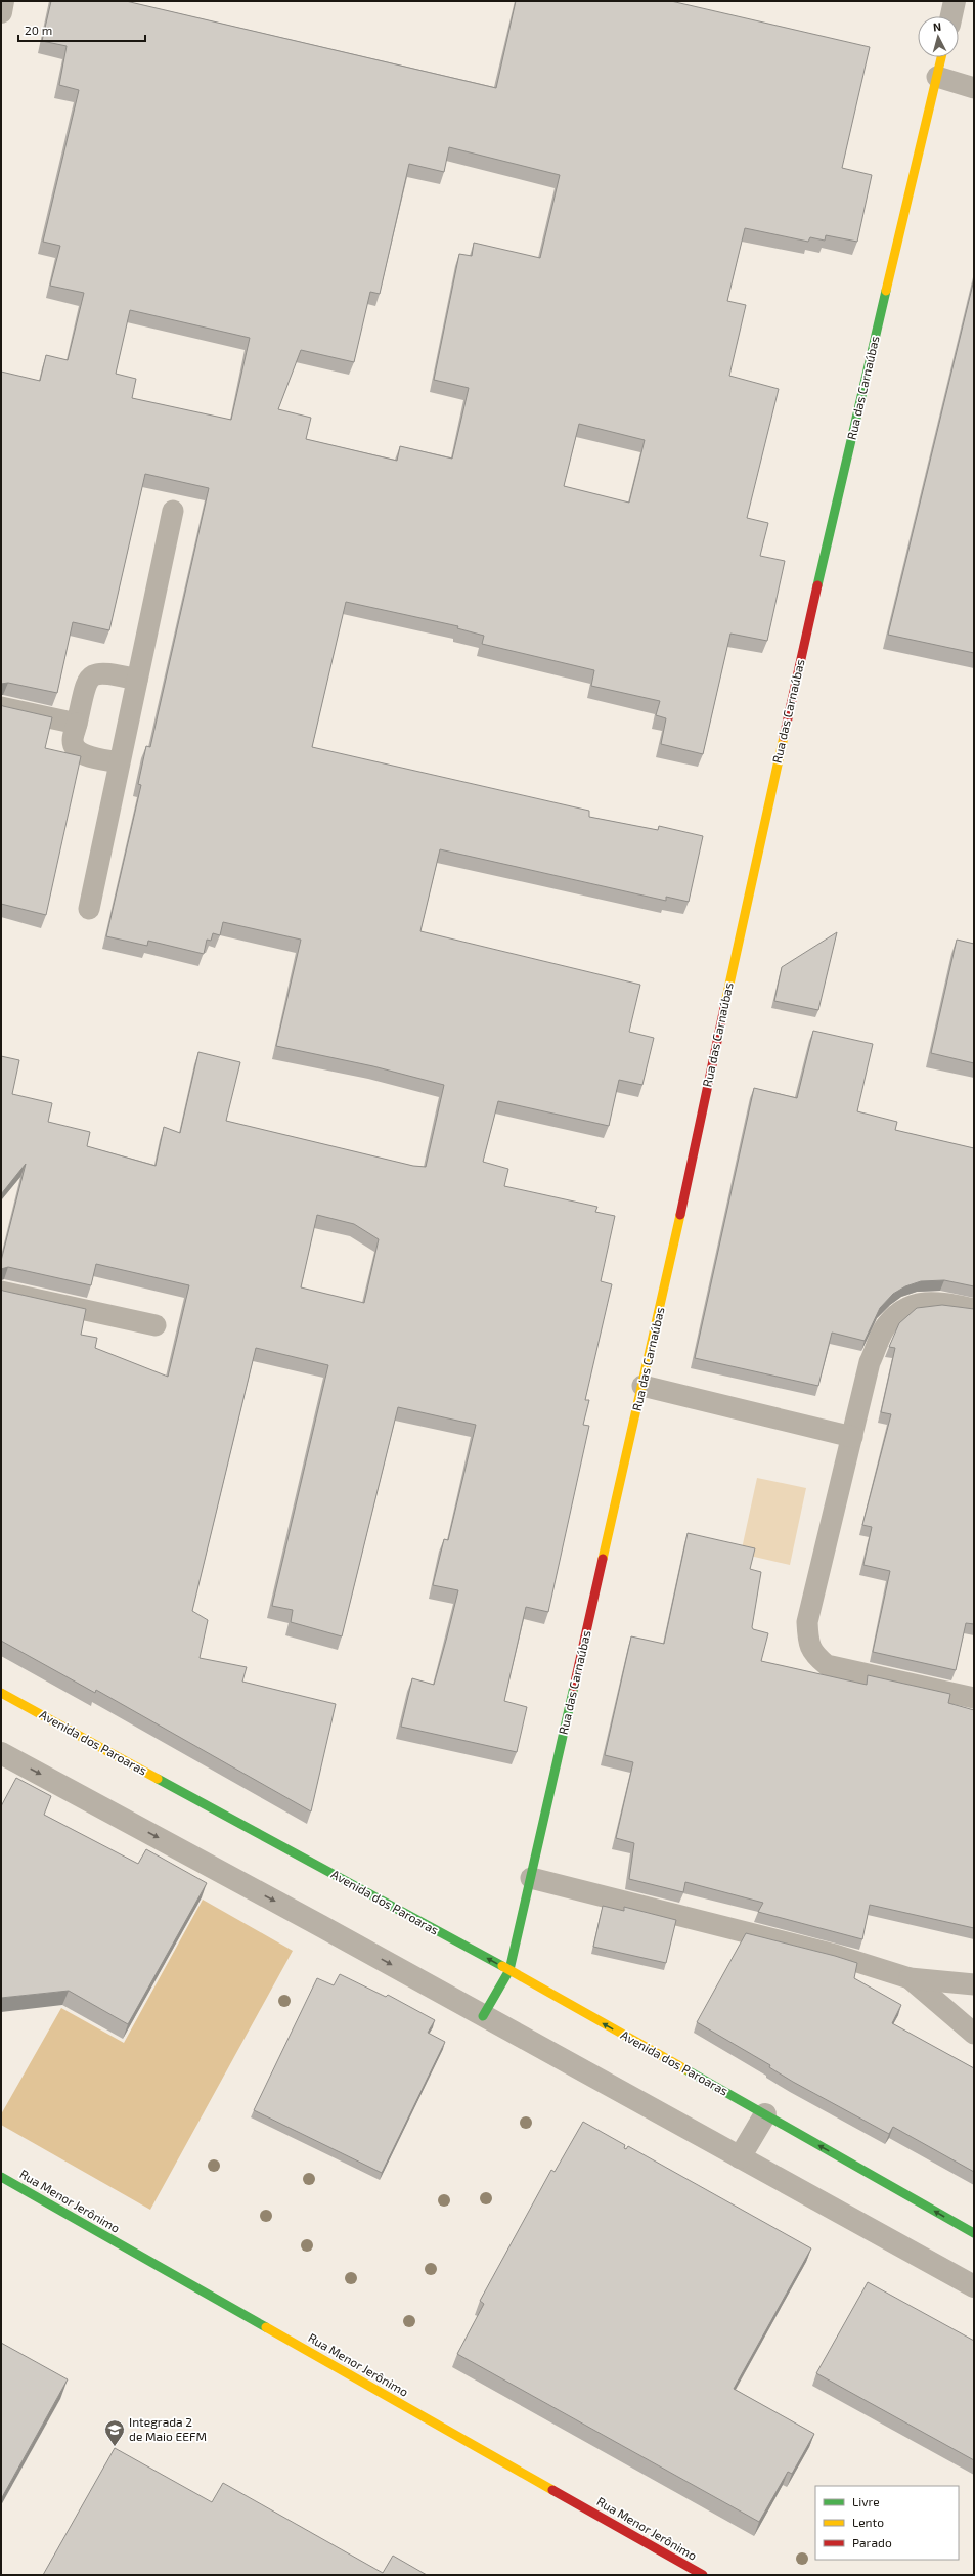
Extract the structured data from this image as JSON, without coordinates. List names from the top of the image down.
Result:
{
  "streets": {
    "street": ["Rua das Carnaúbas", "Avenida dos Paroaras", "Rua Menor Jerônimo"]
  },
  "crossings": [
    ["Rua das Carnaúbas", "Avenida dos Paroaras"]
  ],
  "places": {
    "school or university": ["Integrada 2 de Maio EEFM"]
  },
  "legend": ["Livre", "Lento", "Parado"],
  "scale_bar": "20 m",
  "north": "top"
}
